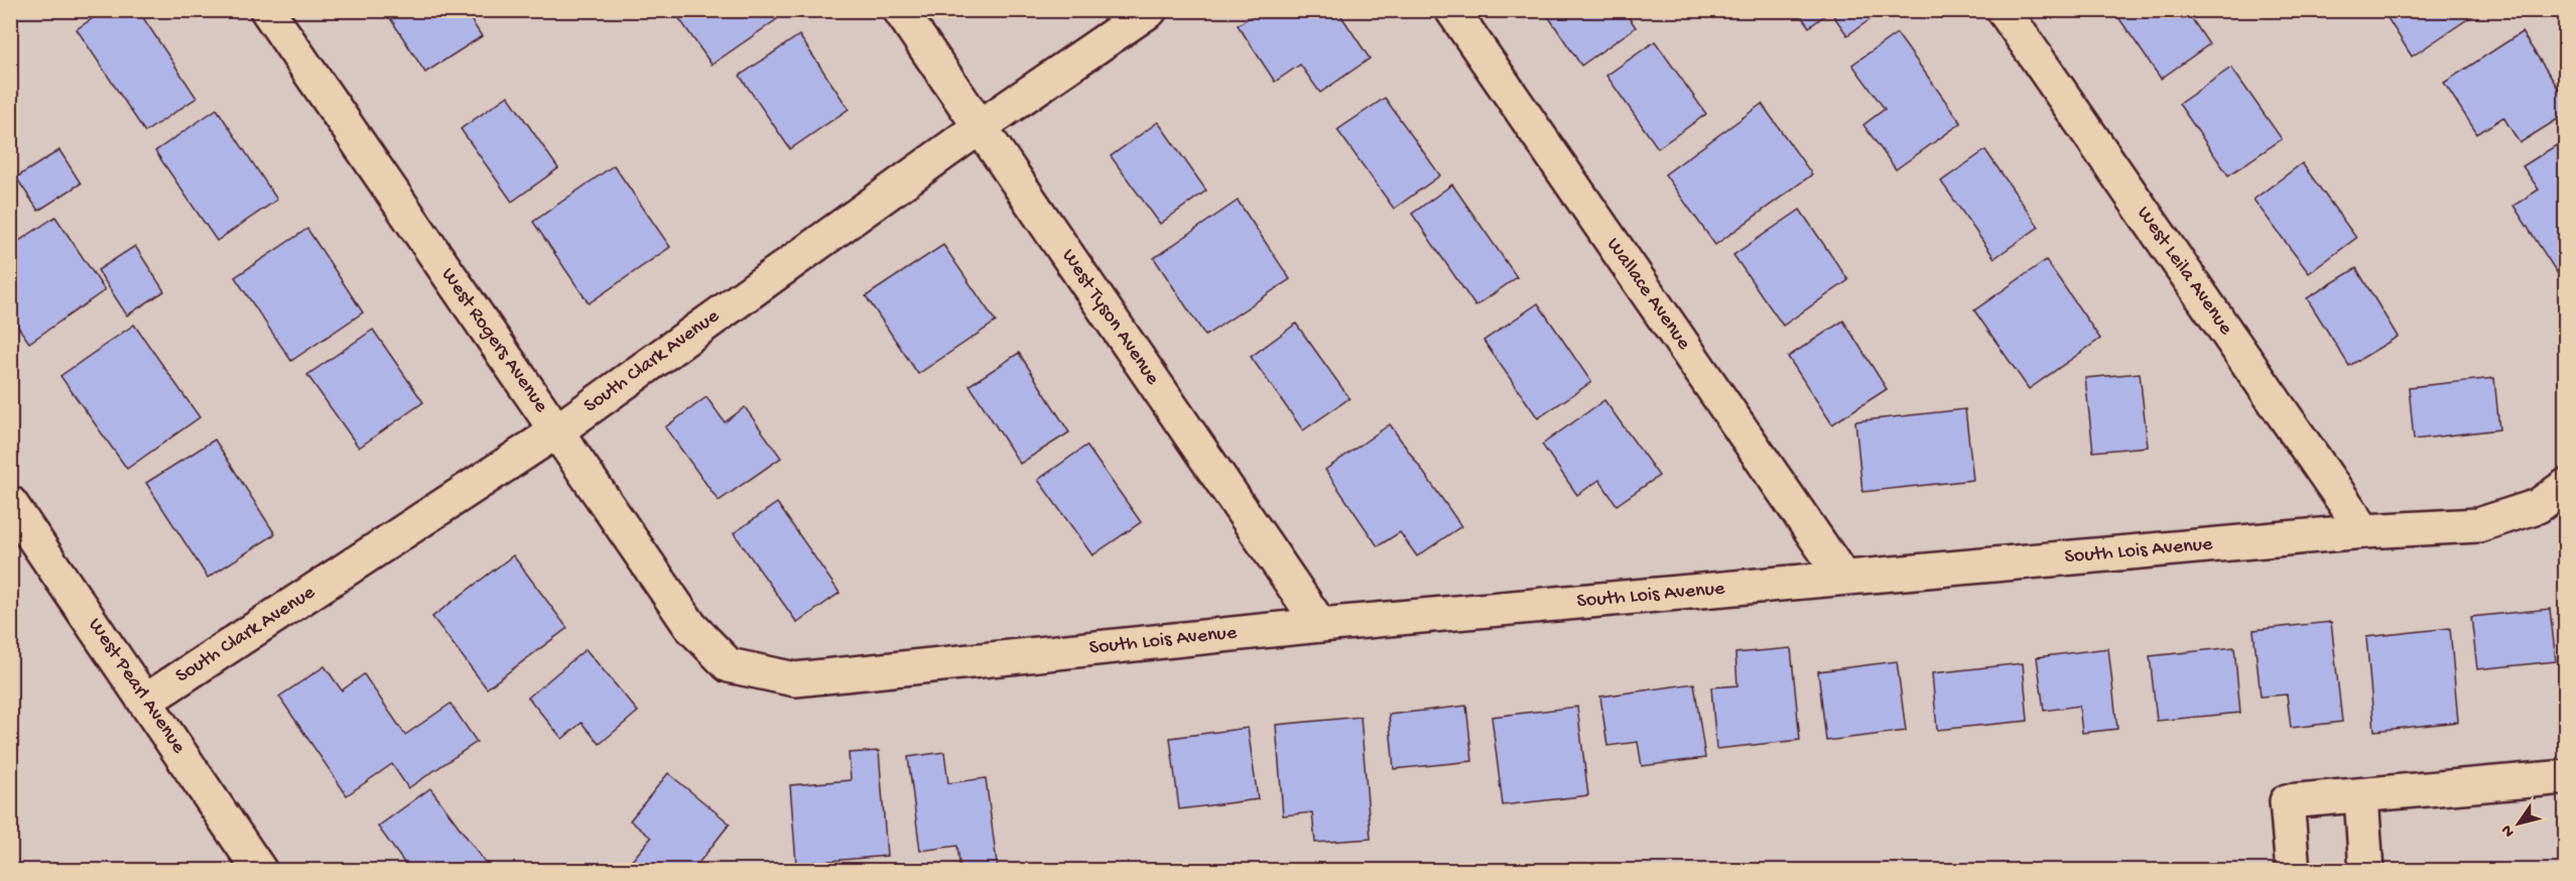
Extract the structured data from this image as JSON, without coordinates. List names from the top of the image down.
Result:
{
  "streets": {
    "street": [
      "West Leila Avenue",
      "Wallace Avenue",
      "West Tyson Avenue",
      "West Rogers Avenue",
      "South Clark Avenue",
      "South Lois Avenue",
      "West Pearl Avenue"
    ]
  },
  "crossings": [
    ["West Leila Avenue", "South Lois Avenue"],
    ["Wallace Avenue", "South Lois Avenue"],
    ["West Tyson Avenue", "South Clark Avenue"],
    ["West Tyson Avenue", "South Lois Avenue"],
    ["West Rogers Avenue", "South Clark Avenue"],
    ["West Rogers Avenue", "South Lois Avenue"],
    ["South Clark Avenue", "West Pearl Avenue"]
  ],
  "north": "bottom left"
}
